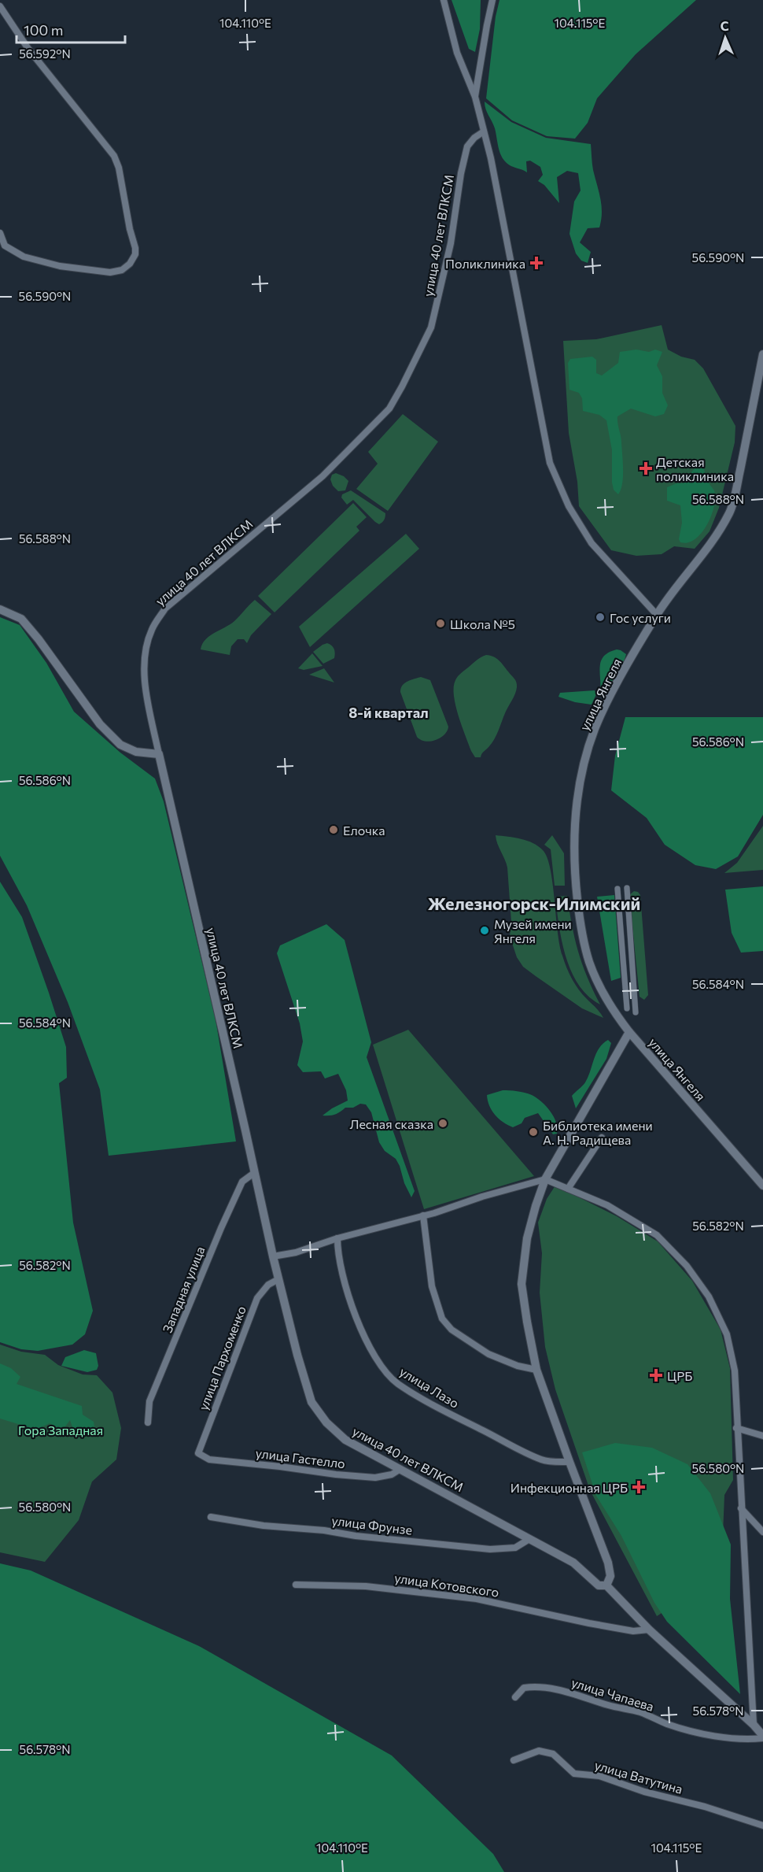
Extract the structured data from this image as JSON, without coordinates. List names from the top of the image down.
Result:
{
  "streets": {
    "street": [
      "улица 40 лет ВЛКСМ",
      "улица Янгеля",
      "Западная улица",
      "улица Пархоменко",
      "улица Лазо",
      "улица Гастелло",
      "улица Фрунзе",
      "улица Котовского",
      "улица Чапаева",
      "улица Ватутина"
    ]
  },
  "crossings": [
    ["улица 40 лет ВЛКСМ", "Западная улица"],
    ["улица 40 лет ВЛКСМ", "улица Пархоменко"],
    ["улица 40 лет ВЛКСМ", "улица Гастелло"],
    ["улица 40 лет ВЛКСМ", "улица Фрунзе"],
    ["улица 40 лет ВЛКСМ", "улица Котовского"],
    ["улица 40 лет ВЛКСМ", "улица Чапаева"],
    ["улица Пархоменко", "улица Гастелло"]
  ],
  "districts": ["8-й квартал", "Железногорск-Илимский"],
  "parks": ["Гора Западная"],
  "places": {
    "health": [
      "Поликлиника",
      "Детская поликлиника",
      "ЦРБ",
      "Инфекционная ЦРБ"
    ],
    "other": [
      "Гос услуги",
      "Школа №5",
      "Елочка",
      "Музей имени Янгеля",
      "Лесная сказка",
      "Библиотека имени А. Н. Радищева"
    ]
  },
  "scale_bar": "100 m",
  "north": "top",
  "coordinates": [
    "104.110°E",
    "104.115°E",
    "56.592°N",
    "56.590°N",
    "56.588°N",
    "56.586°N",
    "56.584°N",
    "56.582°N",
    "56.580°N",
    "56.578°N"
  ]
}
